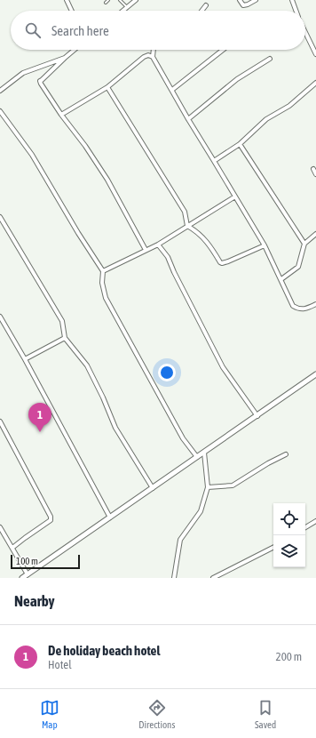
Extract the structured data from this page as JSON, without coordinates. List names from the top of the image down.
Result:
{
  "scale_bar": "100 m",
  "page": {
    "search": "Search here",
    "pins": "1",
    "scale": "100 m",
    "heading": "Nearby",
    "list": [
      {
        "mark": "1",
        "name": "De holiday beach hotel",
        "note": "Hotel",
        "value": "200 m"
      }
    ],
    "nav": ["Map", "Directions", "Saved"]
  }
}
